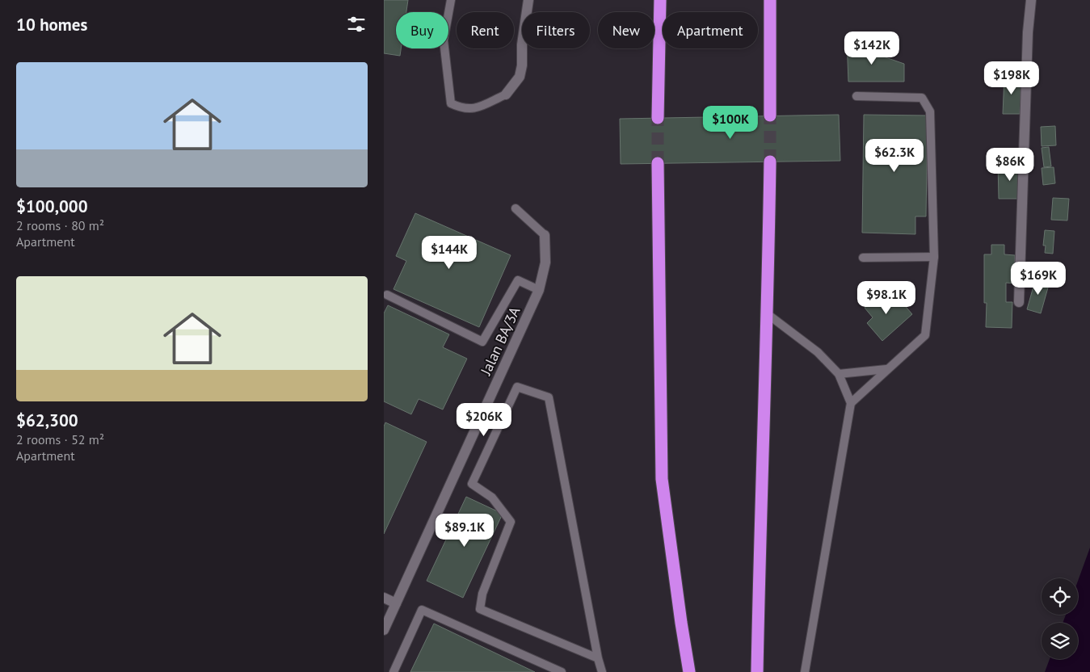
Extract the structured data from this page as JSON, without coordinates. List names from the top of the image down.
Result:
{
  "streets": {
    "street": ["Jalan BA/3A"]
  },
  "page": {
    "heading": "10 homes",
    "chip": [
      "Buy",
      "Rent",
      "Filters",
      "New",
      "Apartment"
    ],
    "price": [
      "$142K",
      "$198K",
      "$100K",
      "$62.3K",
      "$86K",
      "$144K",
      "$169K",
      "$98.1K",
      "$206K",
      "$89.1K"
    ],
    "list": [
      {
        "name": "$100,000",
        "note": "2 rooms · 80 m² · Apartment"
      },
      {
        "name": "$62,300",
        "note": "2 rooms · 52 m² · Apartment"
      }
    ]
  }
}
